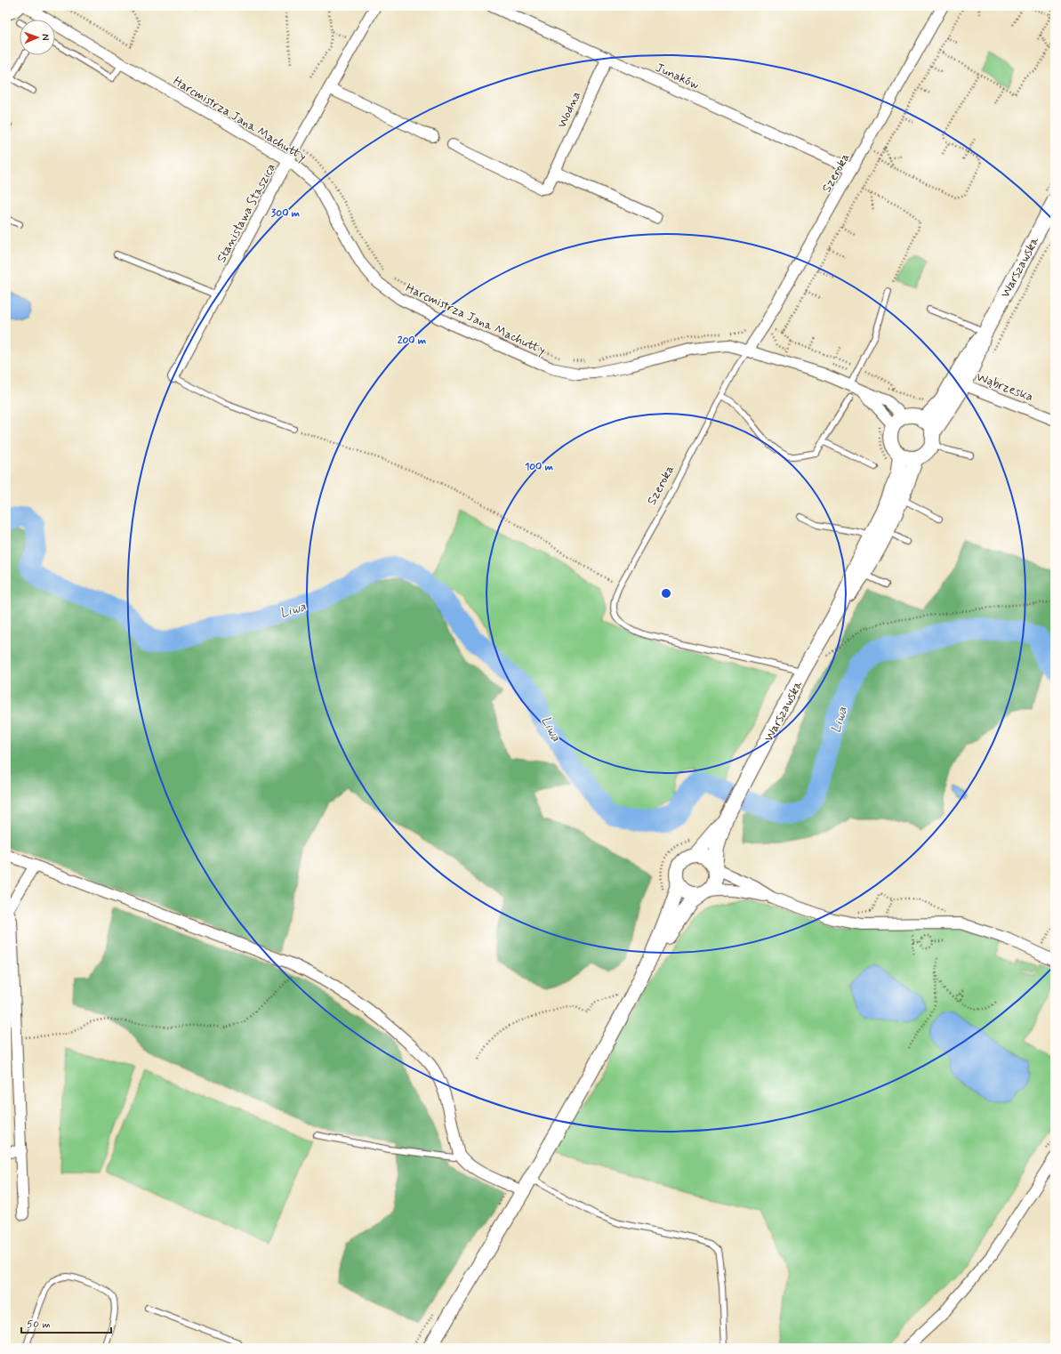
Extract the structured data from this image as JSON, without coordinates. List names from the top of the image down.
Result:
{
  "streets": {
    "main road": ["Warszawska"],
    "street": [
      "Junaków",
      "Wodna",
      "Harcmistrza Jana Machutty",
      "Szeroka",
      "Stanisława Staszica",
      "Wąbrzeska"
    ]
  },
  "crossings": [
    ["Junaków", "Wodna"],
    ["Junaków", "Szeroka"],
    ["Harcmistrza Jana Machutty", "Szeroka"],
    ["Harcmistrza Jana Machutty", "Stanisława Staszica"],
    ["Harcmistrza Jana Machutty", "Warszawska"],
    ["Szeroka", "Warszawska"],
    ["Warszawska", "Wąbrzeska"]
  ],
  "water": ["Liwa"],
  "scale_bar": "50 m",
  "north": "right",
  "rings": ["300 m", "200 m", "100 m"]
}
